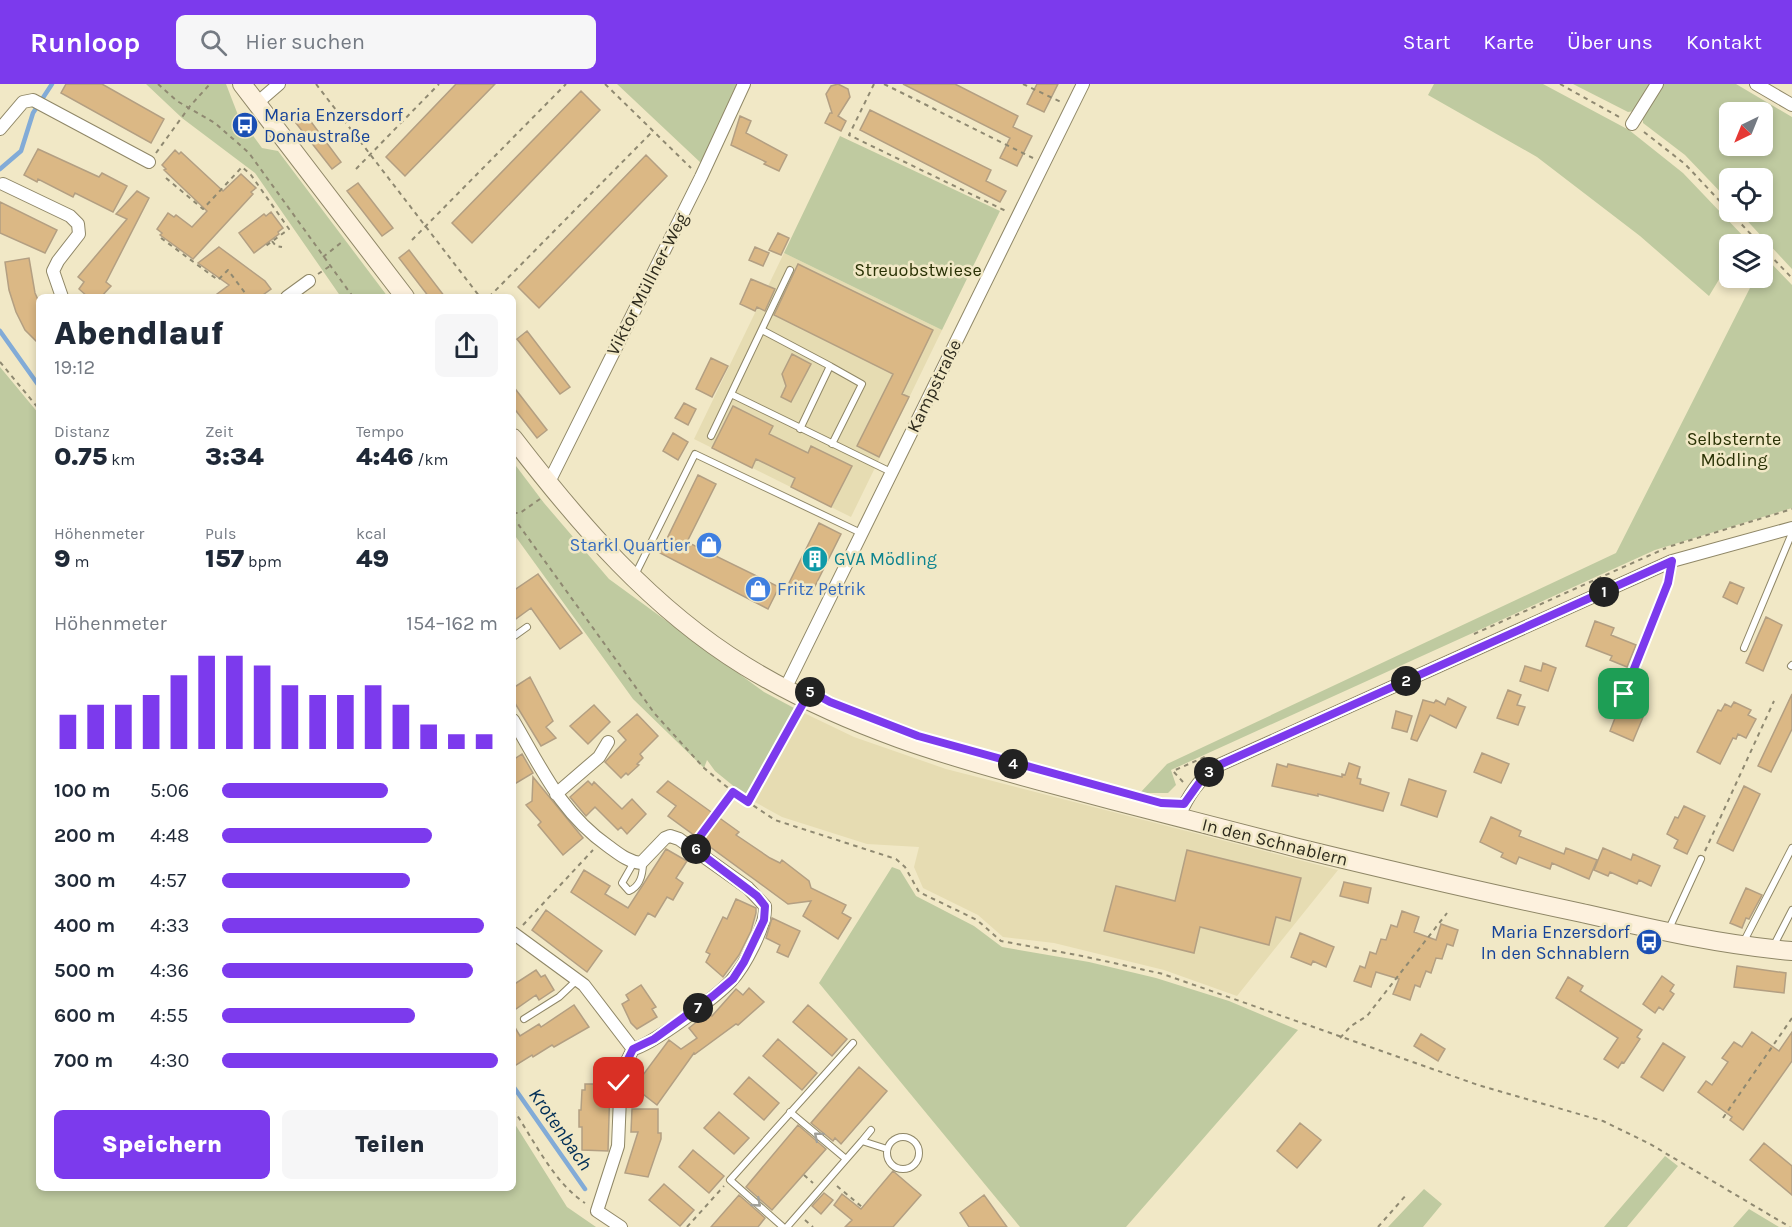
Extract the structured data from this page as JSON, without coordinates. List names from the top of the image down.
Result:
{
  "streets": {
    "street": ["Viktor Müllner-Weg", "Kampstraße", "In den Schnablern"]
  },
  "crossings": [
    ["Viktor Müllner-Weg", "In den Schnablern"],
    ["Kampstraße", "In den Schnablern"]
  ],
  "water": ["Krotenbach"],
  "parks": ["Streuobstwiese", "Selbsternte Mödling"],
  "places": {
    "bus stop": ["Maria Enzersdorf Donaustraße", "Maria Enzersdorf In den Schnablern"],
    "shop": ["Starkl Quartier", "Fritz Petrik"],
    "building": ["GVA Mödling"]
  },
  "north": "bottom left",
  "page": {
    "header": "Runloop",
    "search": "Hier suchen",
    "nav": [
      "Start",
      "Karte",
      "Über uns",
      "Kontakt"
    ],
    "heading": ["Abendlauf", "19:12"],
    "stats": [
      ["Distanz", "0.75 km"],
      ["Zeit", "3:34"],
      ["Tempo", "4:46 /km"],
      ["Höhenmeter", "9 m"],
      ["Puls", "157 bpm"],
      ["kcal", "49"]
    ],
    "pins": [
      "1",
      "2",
      "5",
      "4",
      "3",
      "6",
      "7"
    ],
    "chart": ["Höhenmeter", "154–162 m"],
    "list": [
      {
        "name": "100 m",
        "note": "5:06"
      },
      {
        "name": "200 m",
        "note": "4:48"
      },
      {
        "name": "300 m",
        "note": "4:57"
      },
      {
        "name": "400 m",
        "note": "4:33"
      },
      {
        "name": "500 m",
        "note": "4:36"
      },
      {
        "name": "600 m",
        "note": "4:55"
      },
      {
        "name": "700 m",
        "note": "4:30"
      }
    ],
    "buttons": ["Speichern", "Teilen"]
  }
}
